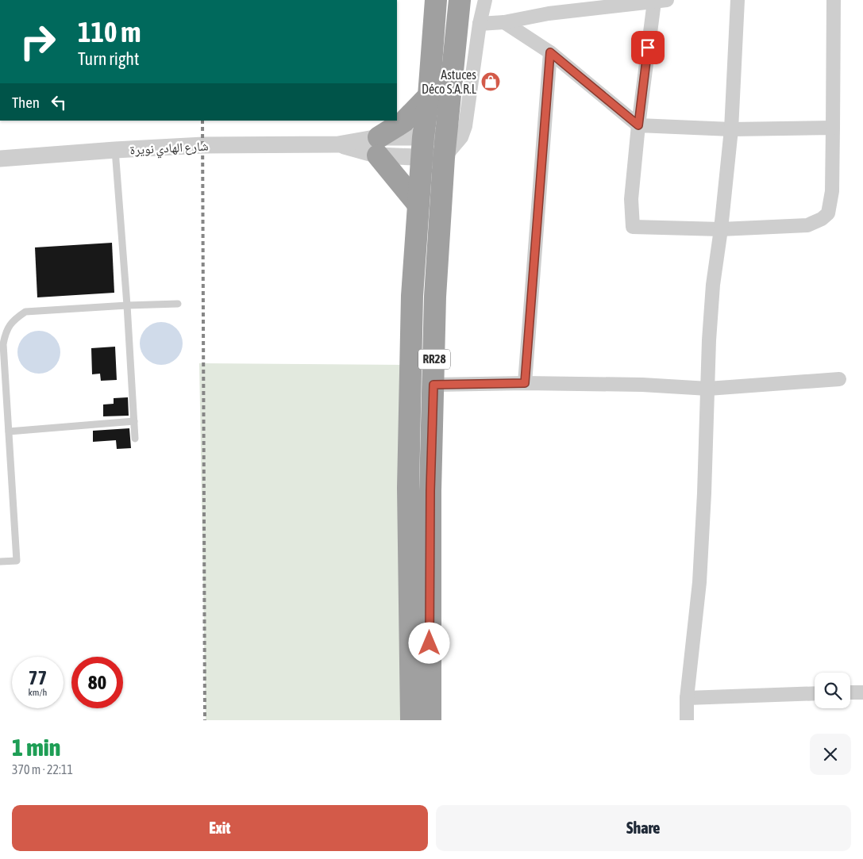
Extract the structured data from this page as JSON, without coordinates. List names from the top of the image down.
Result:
{
  "streets": {
    "highway": ["RR28"],
    "street": ["شارع الهادي نويرة"]
  },
  "crossings": [
    ["شارع الهادي نويرة", "RR28"]
  ],
  "places": {
    "shop": ["Astuces Déco S.A.R.L"]
  },
  "page": {
    "turn": ["110 m", "Turn right"],
    "then": "Then",
    "speed": "77 km/h",
    "limit": "80",
    "heading": ["1 min", "370 m · 22:11"],
    "buttons": ["Exit", "Share"]
  }
}
